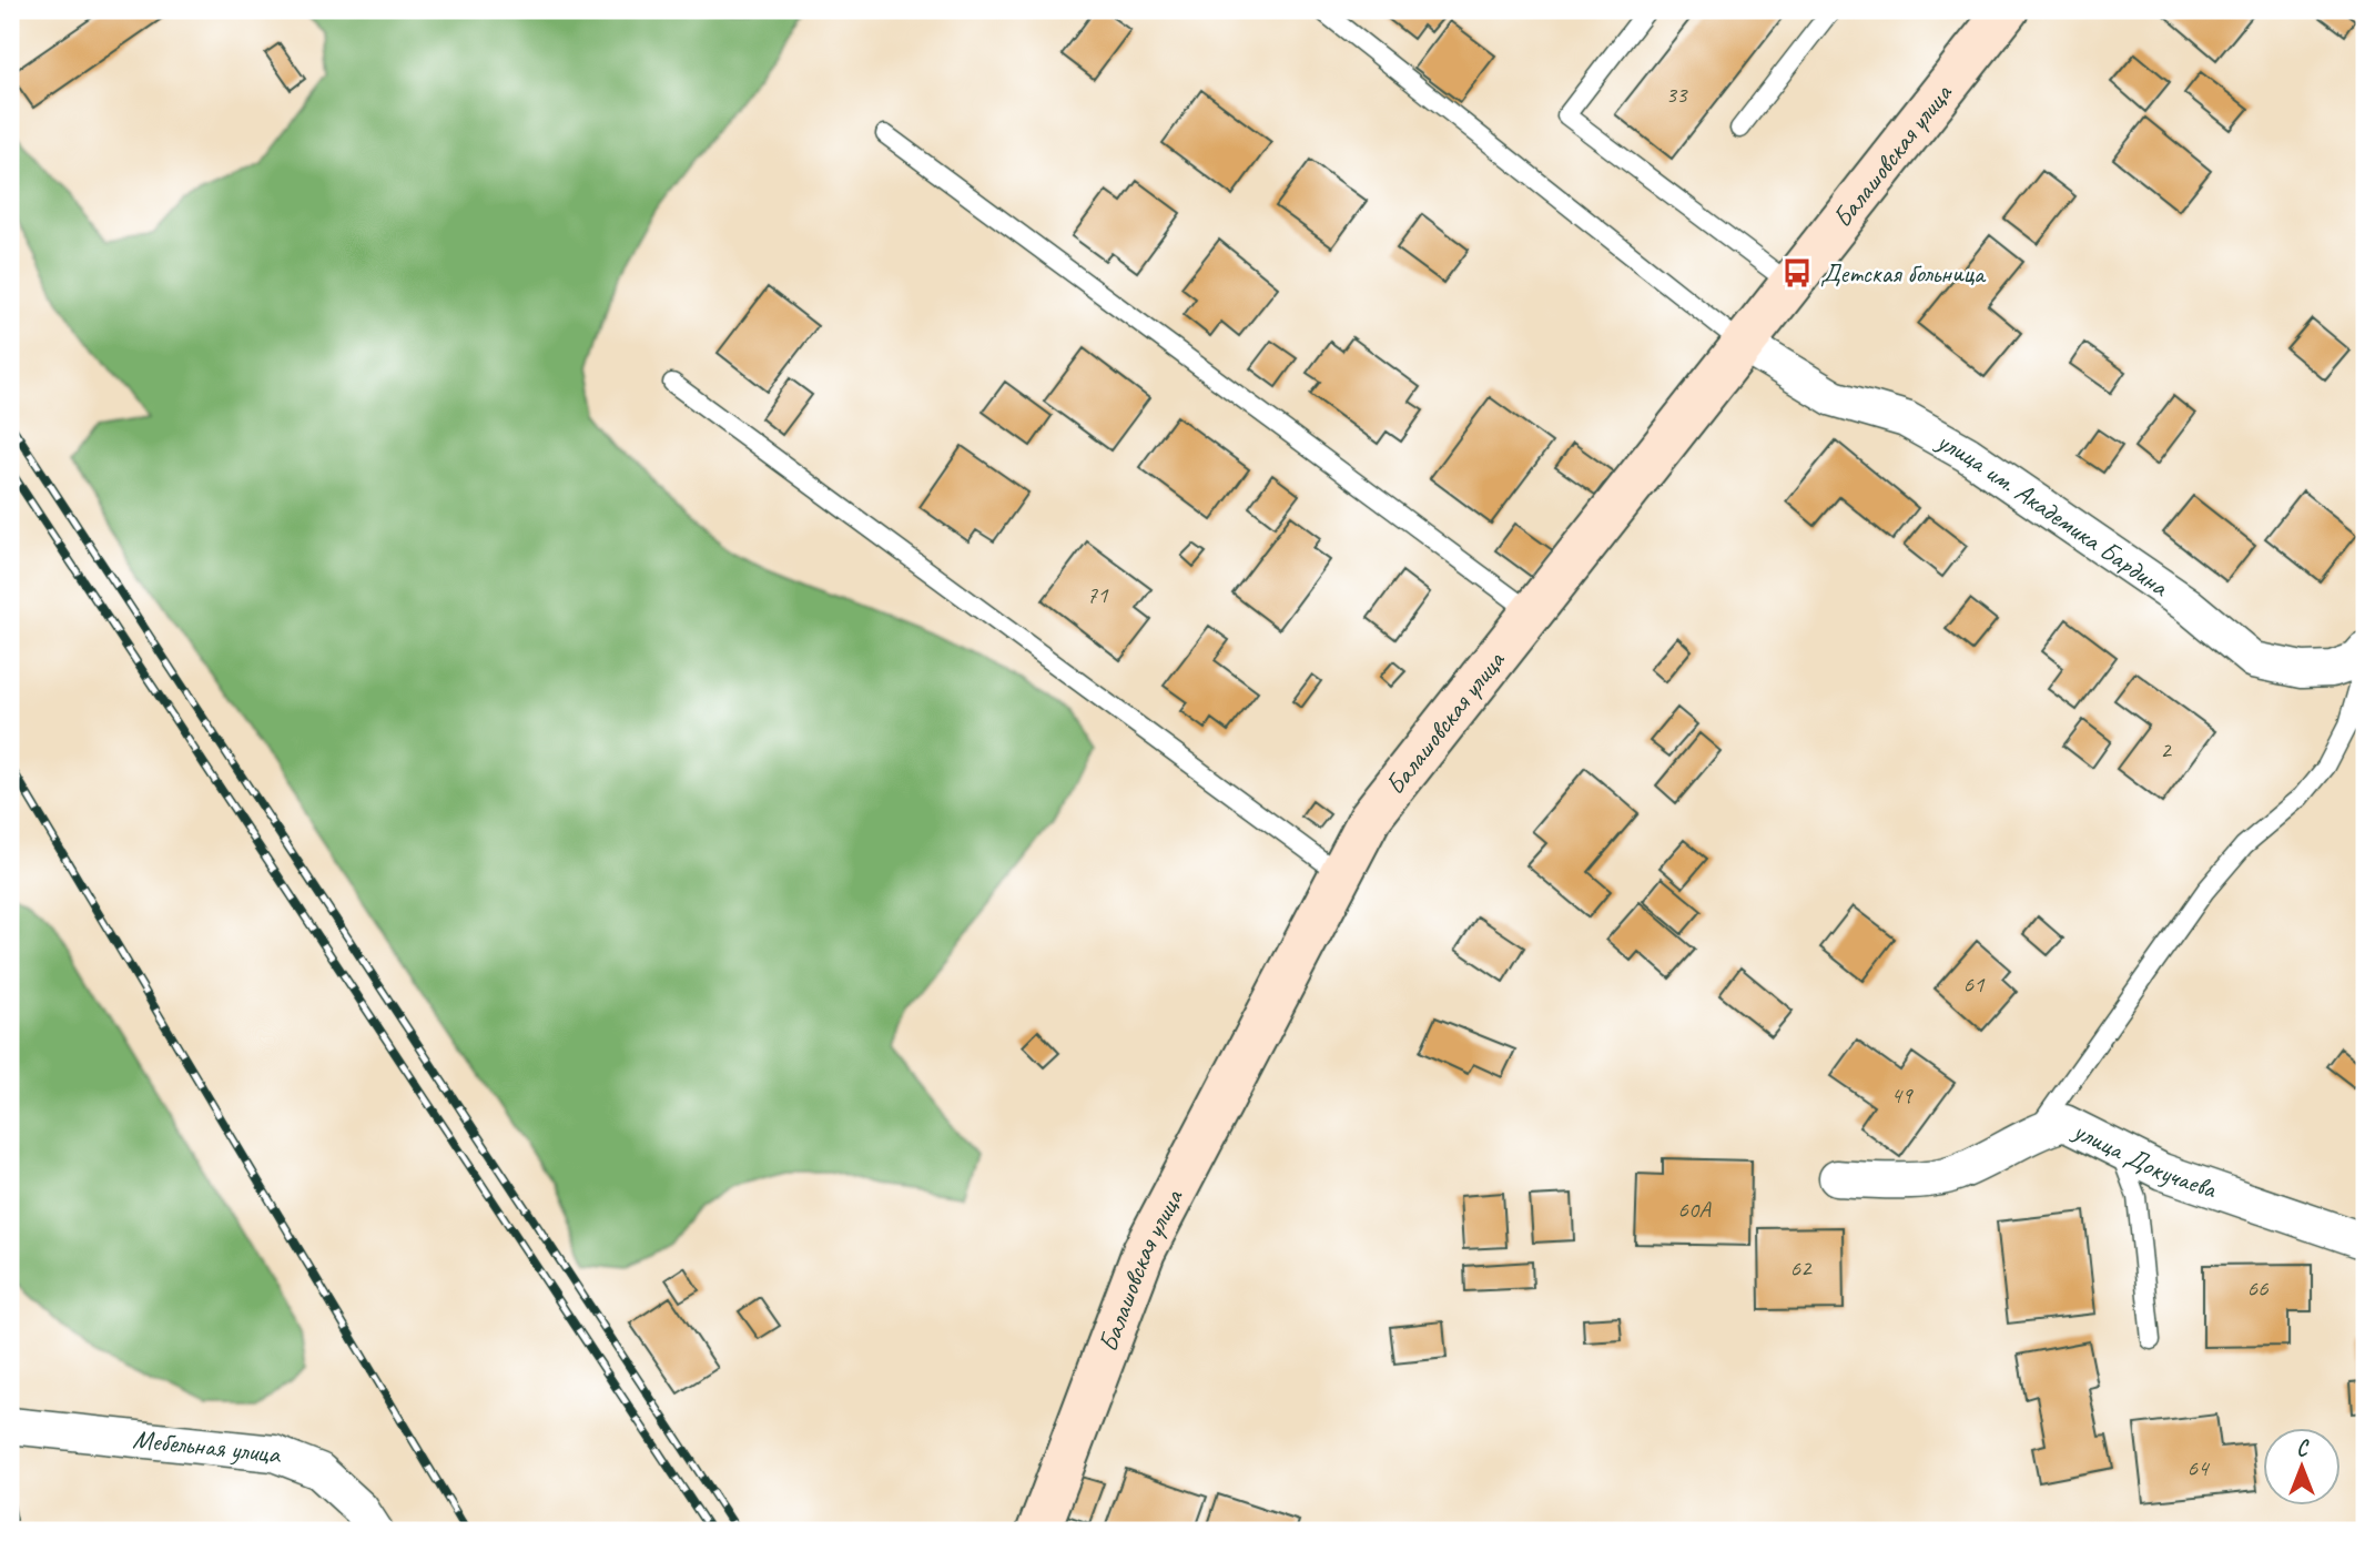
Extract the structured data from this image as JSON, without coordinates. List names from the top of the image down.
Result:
{
  "streets": {
    "street": [
      "Балашовская улица",
      "улица им. Академика Бардина",
      "улица Докучаева",
      "Мебельная улица"
    ]
  },
  "crossings": [
    ["Балашовская улица", "улица им. Академика Бардина"]
  ],
  "places": {
    "bus stop": ["Детская больница"]
  },
  "house_numbers": [
    "33",
    "71",
    "2",
    "61",
    "49",
    "60А",
    "62",
    "66",
    "64"
  ],
  "north": "top"
}
